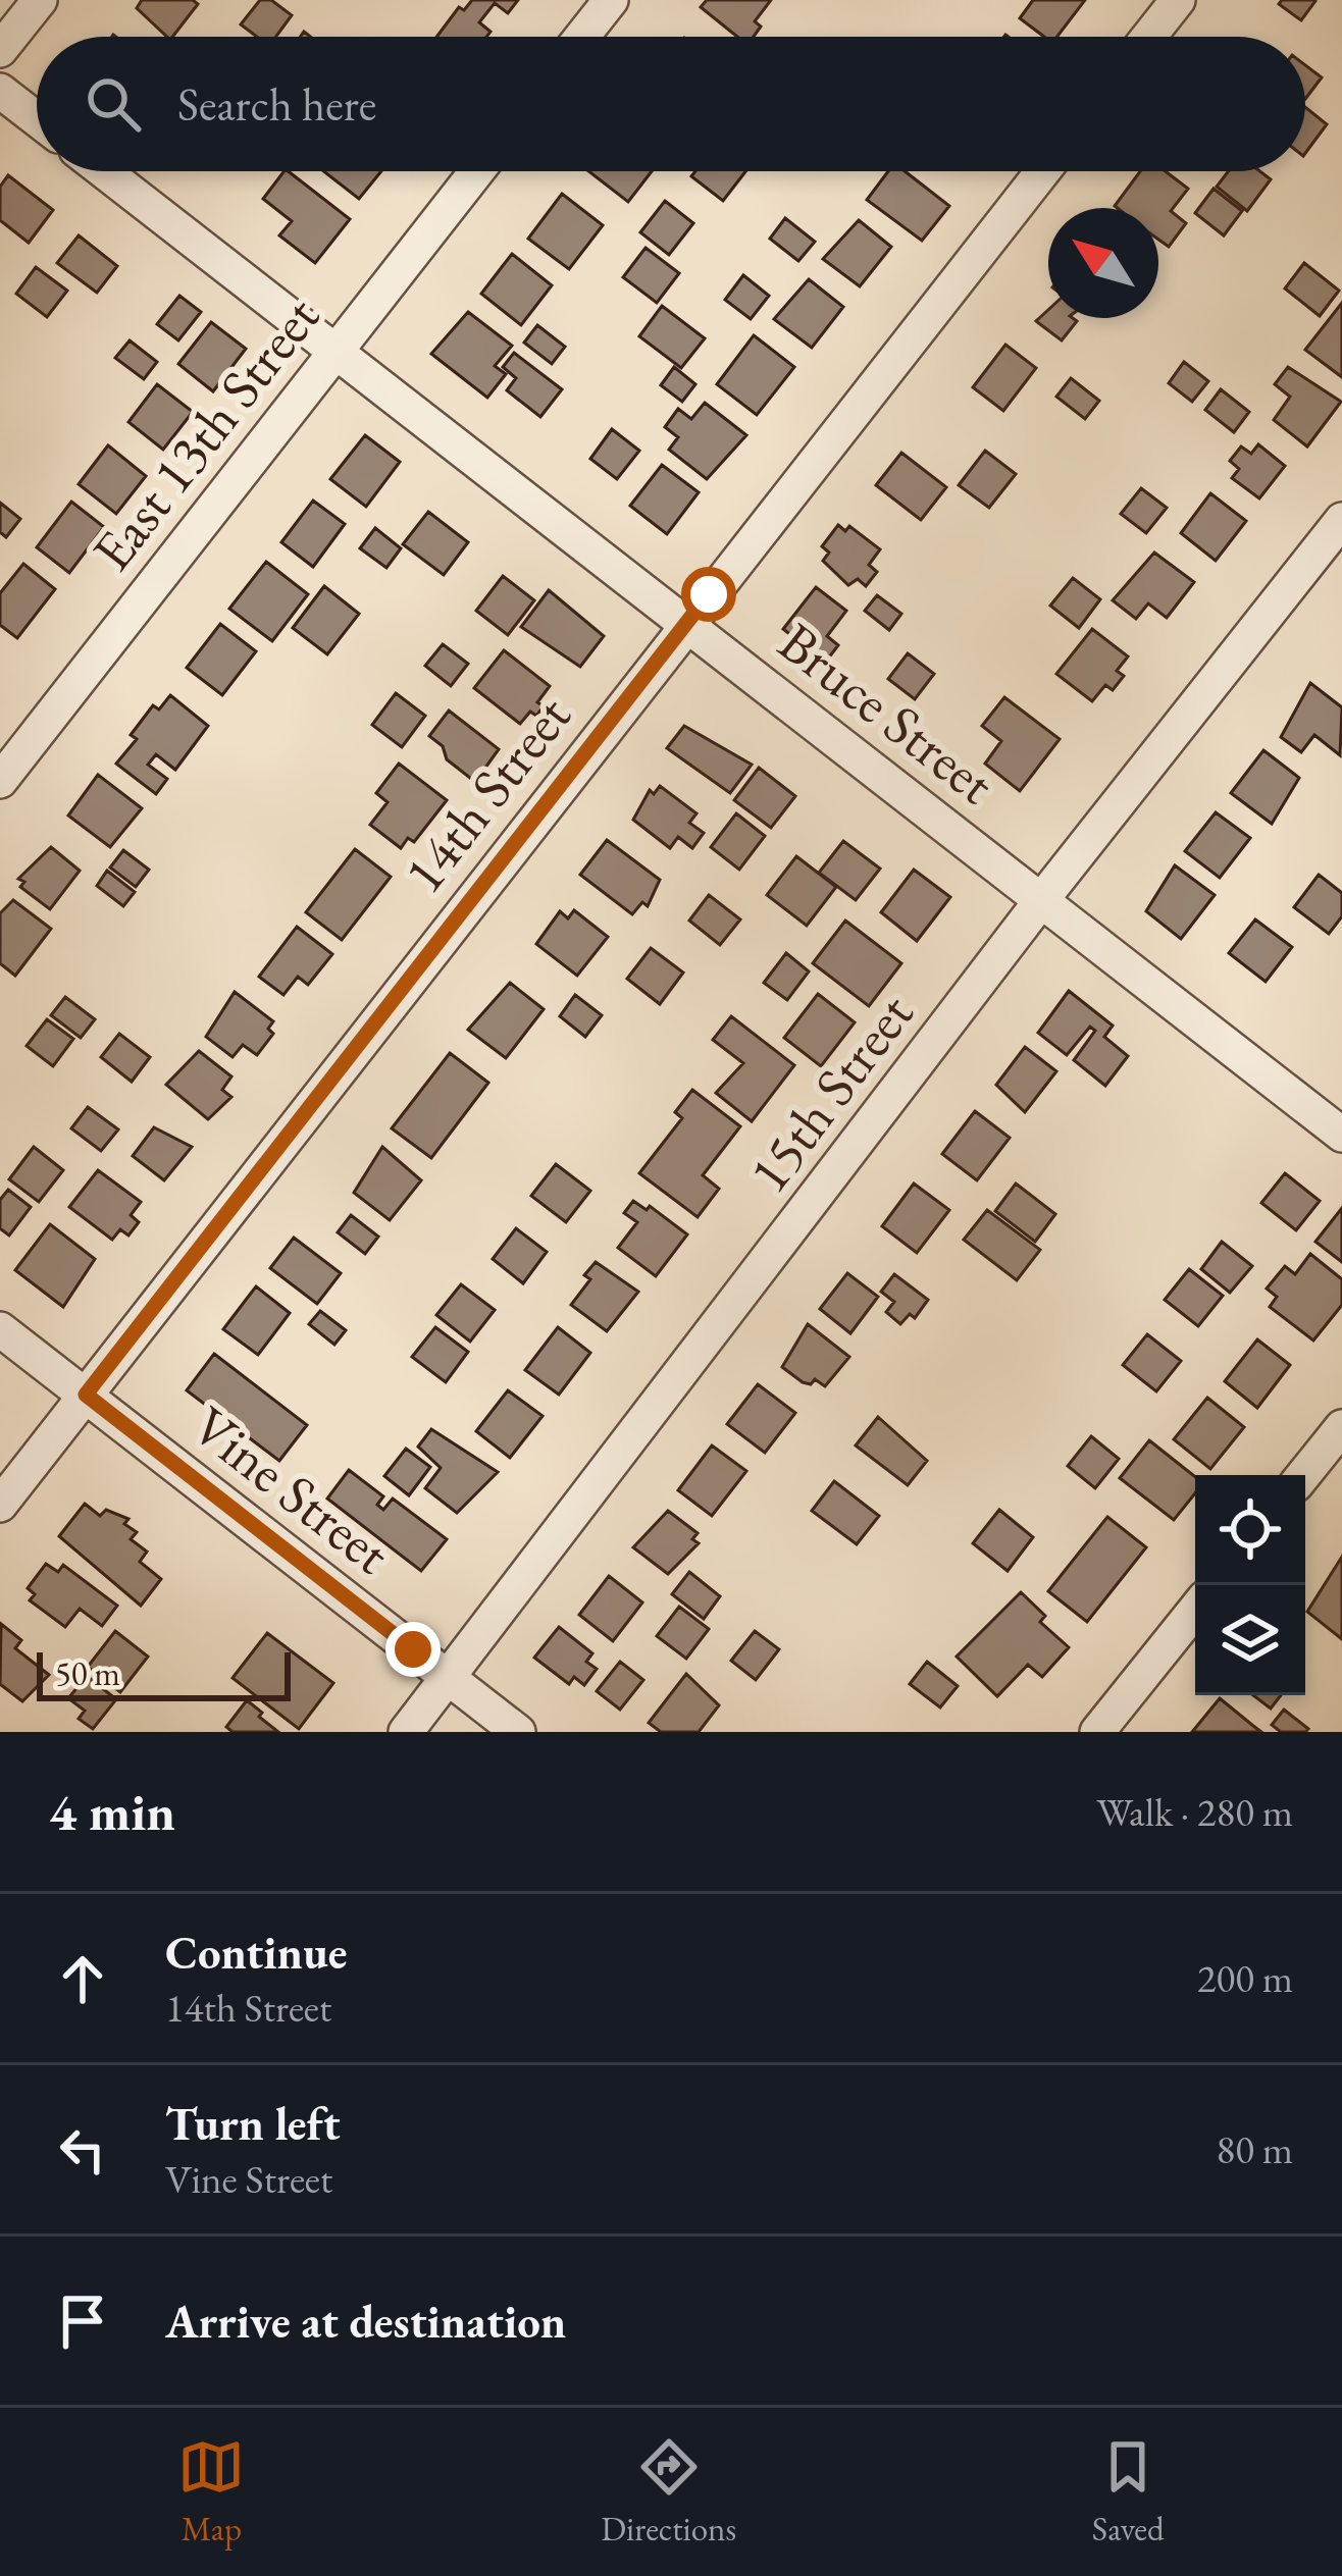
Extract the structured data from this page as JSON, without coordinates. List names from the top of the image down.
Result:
{
  "streets": {
    "street": [
      "East 13th Street",
      "Bruce Street",
      "14th Street",
      "15th Street",
      "Vine Street"
    ]
  },
  "crossings": [
    ["East 13th Street", "Bruce Street"],
    ["Bruce Street", "14th Street"],
    ["Bruce Street", "15th Street"],
    ["14th Street", "Vine Street"],
    ["15th Street", "Vine Street"]
  ],
  "scale_bar": "50 m",
  "north": "top left",
  "page": {
    "search": "Search here",
    "scale": "50 m",
    "heading": ["4 min", "Walk · 280 m"],
    "list": [
      ["Continue", "14th Street", "200 m"],
      ["Turn left", "Vine Street", "80 m"],
      "Arrive at destination"
    ],
    "nav": ["Map", "Directions", "Saved"]
  }
}
